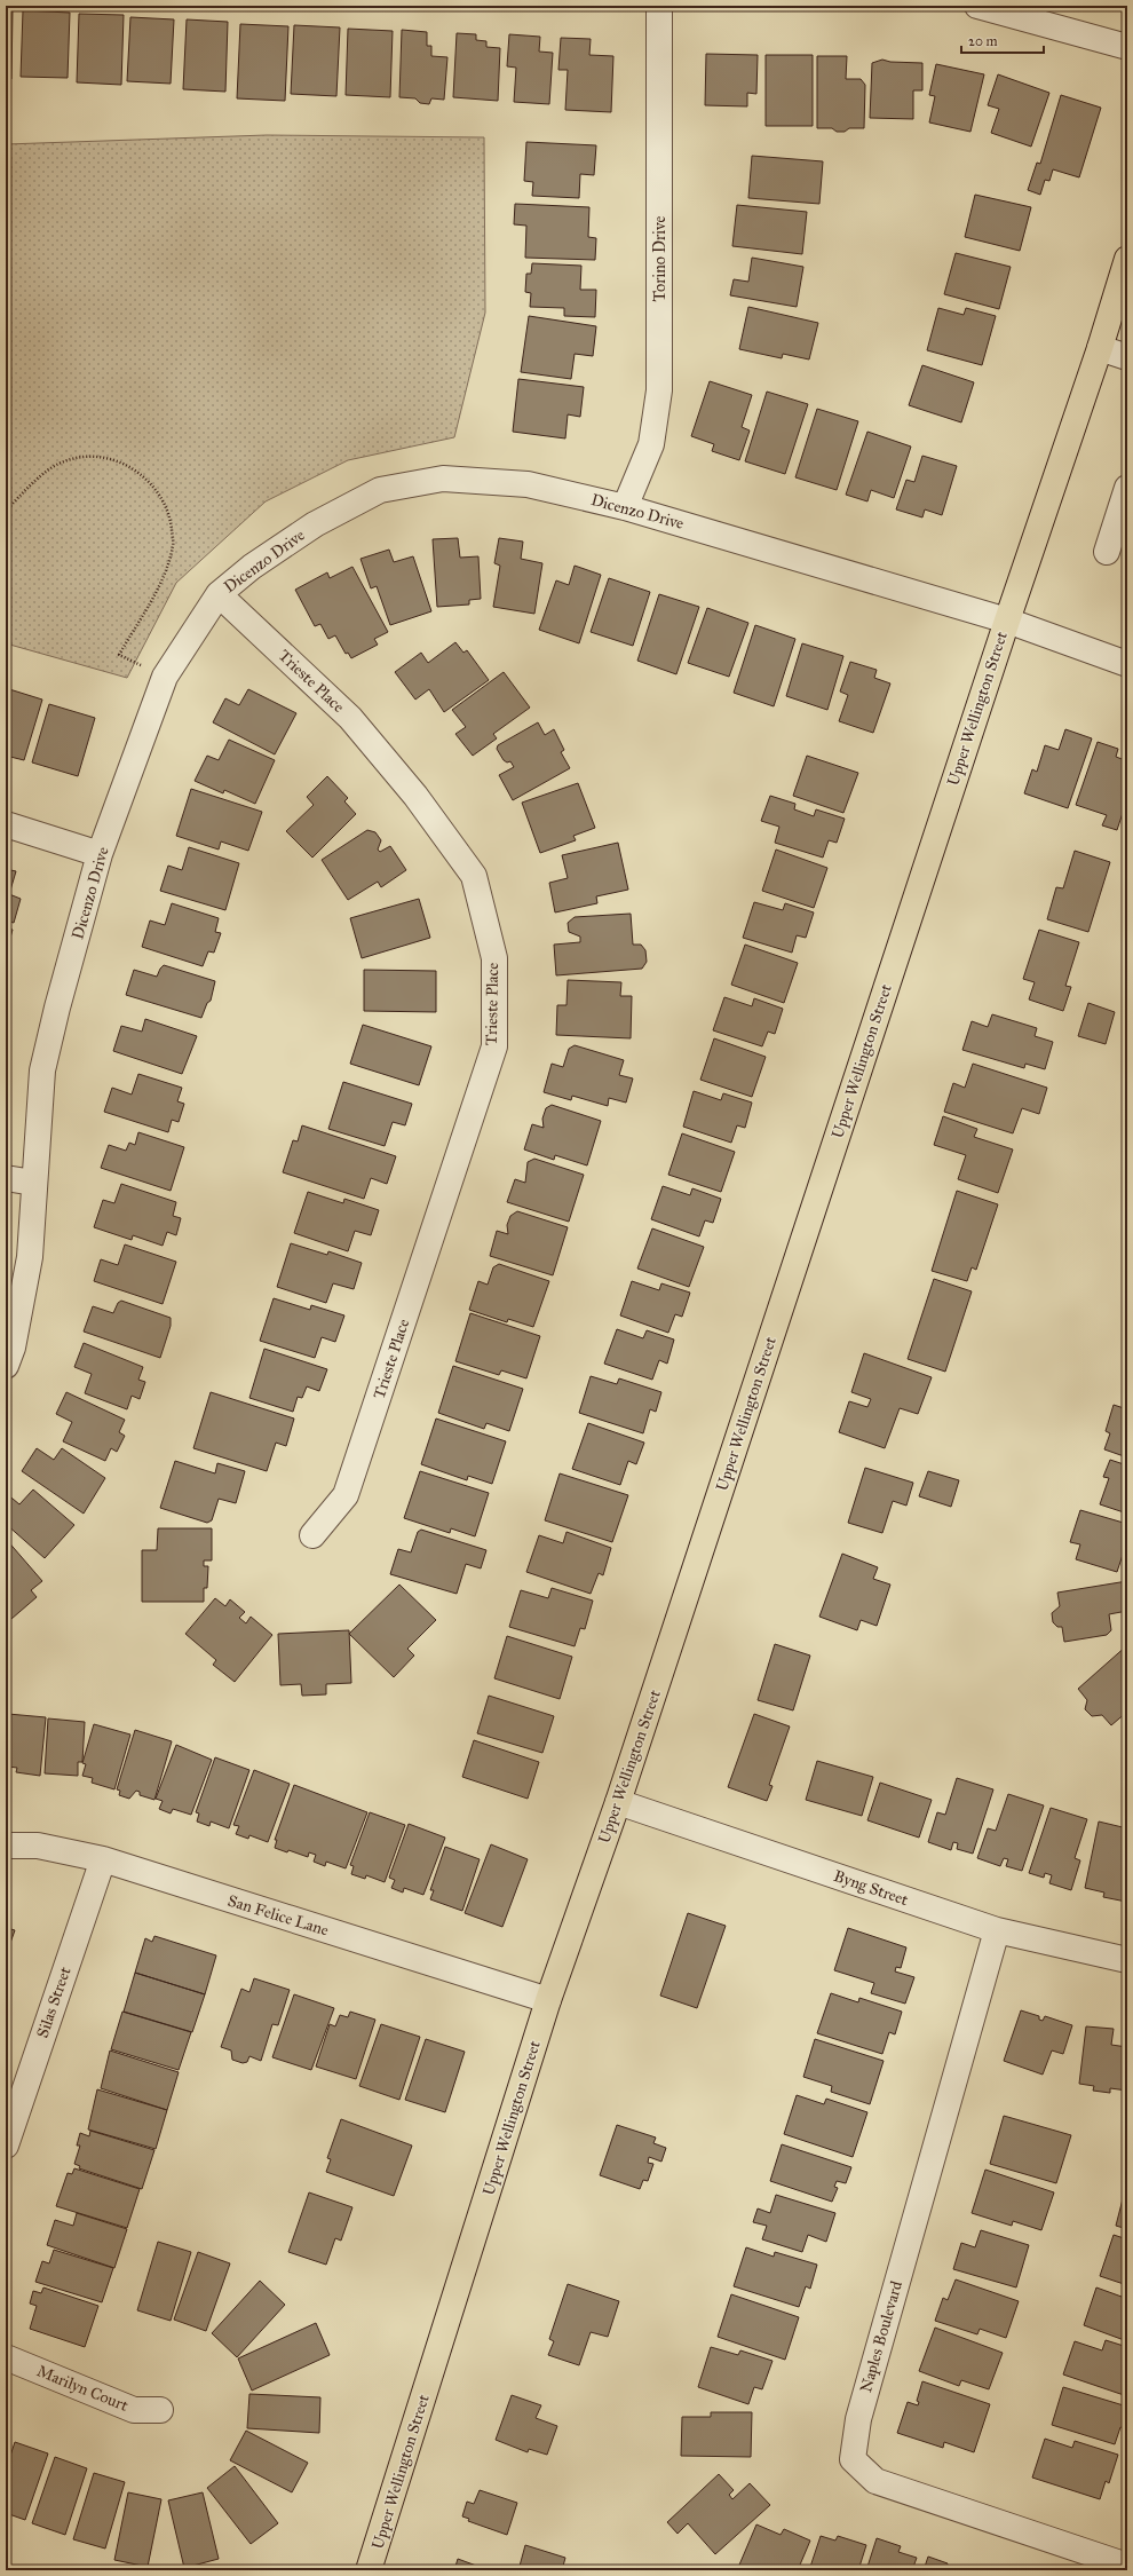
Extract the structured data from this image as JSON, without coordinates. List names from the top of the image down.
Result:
{
  "streets": {
    "main road": ["Upper Wellington Street"],
    "street": [
      "Torino Drive",
      "Dicenzo Drive",
      "Trieste Place",
      "Byng Street",
      "San Felice Lane",
      "Silas Street",
      "Naples Boulevard",
      "Marilyn Court"
    ]
  },
  "crossings": [
    ["Torino Drive", "Dicenzo Drive"],
    ["Dicenzo Drive", "Trieste Place"],
    ["Dicenzo Drive", "Upper Wellington Street"],
    ["Upper Wellington Street", "Byng Street"],
    ["Upper Wellington Street", "San Felice Lane"],
    ["Byng Street", "Naples Boulevard"],
    ["San Felice Lane", "Silas Street"]
  ],
  "scale_bar": "20 m"
}
